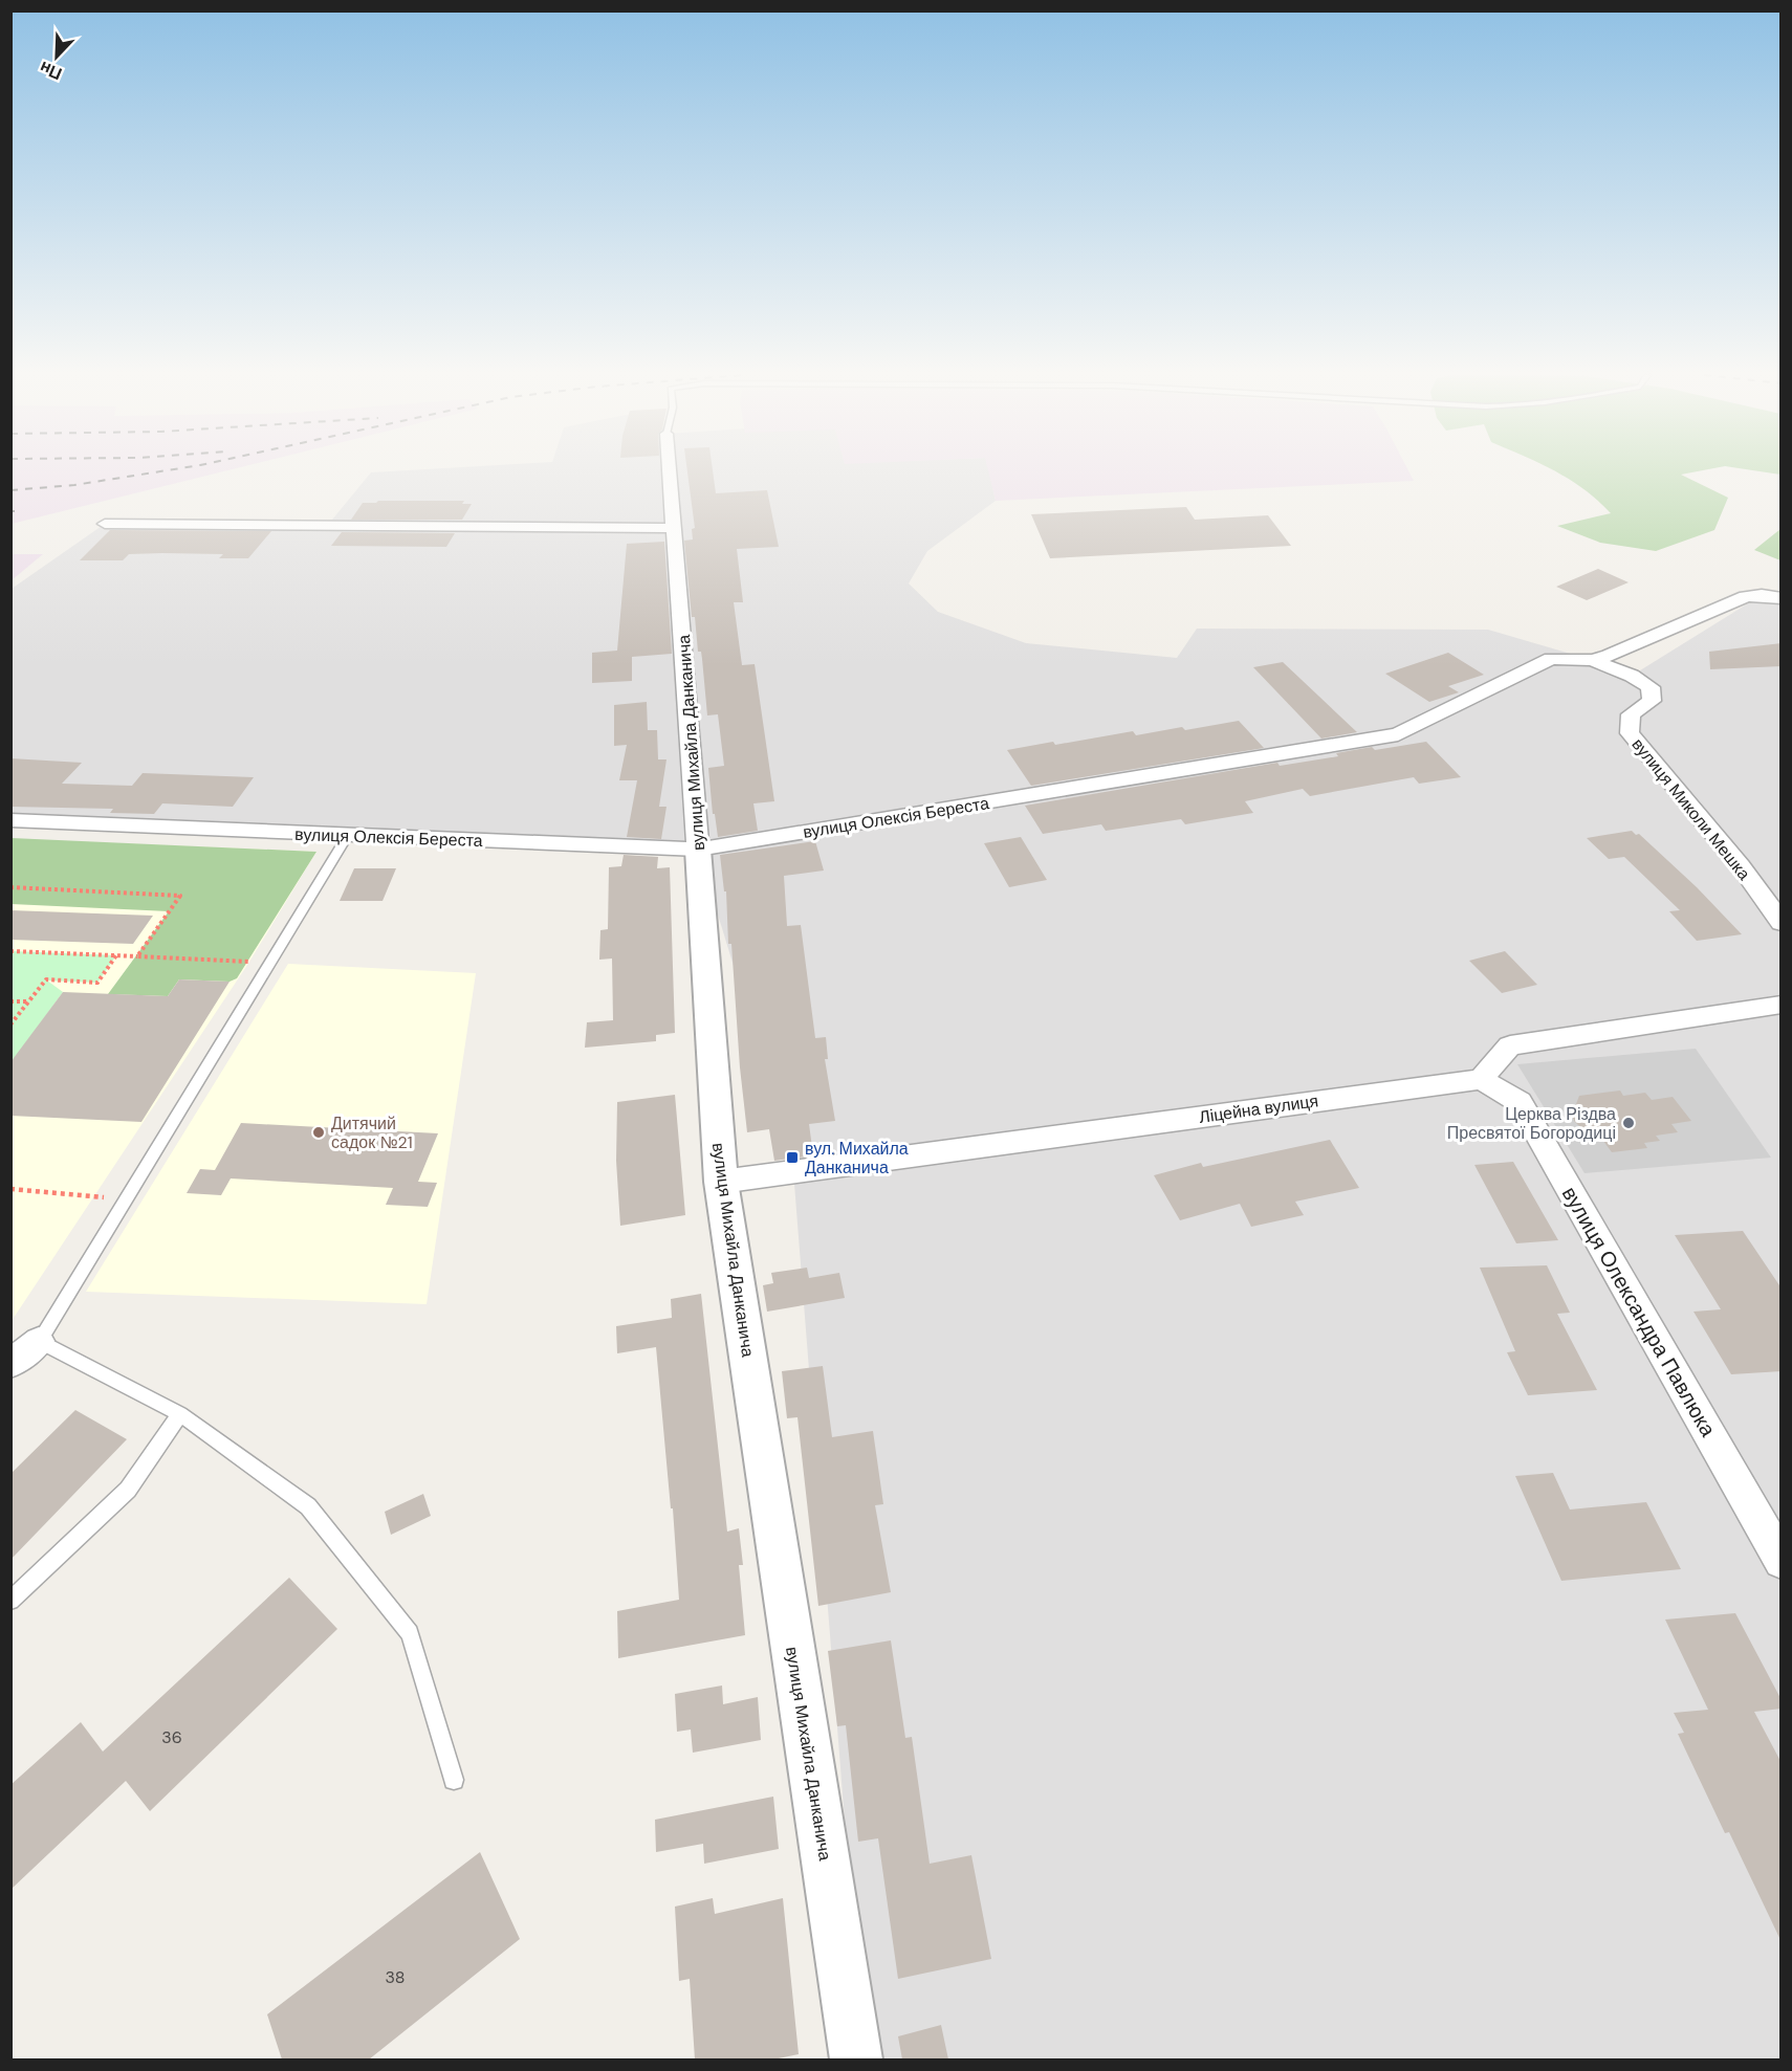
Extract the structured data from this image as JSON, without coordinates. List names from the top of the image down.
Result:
{
  "streets": {
    "street": [
      "вулиця Михайла Данканича",
      "вулиця Миколи Мешка",
      "вулиця Олексія Береста",
      "Ліцейна вулиця",
      "вулиця Олександра Павлюка"
    ]
  },
  "crossings": [
    ["вулиця Михайла Данканича", "вулиця Олексія Береста"],
    ["вулиця Михайла Данканича", "Ліцейна вулиця"],
    ["вулиця Миколи Мешка", "вулиця Олексія Береста"],
    ["Ліцейна вулиця", "вулиця Олександра Павлюка"]
  ],
  "places": {
    "other": ["Церква Різдва Пресвятої Богородиці", "Дитячий садок №21"],
    "transit": ["вул. Михайла Данканича"]
  },
  "house_numbers": ["36", "38"],
  "north": "bottom left"
}
